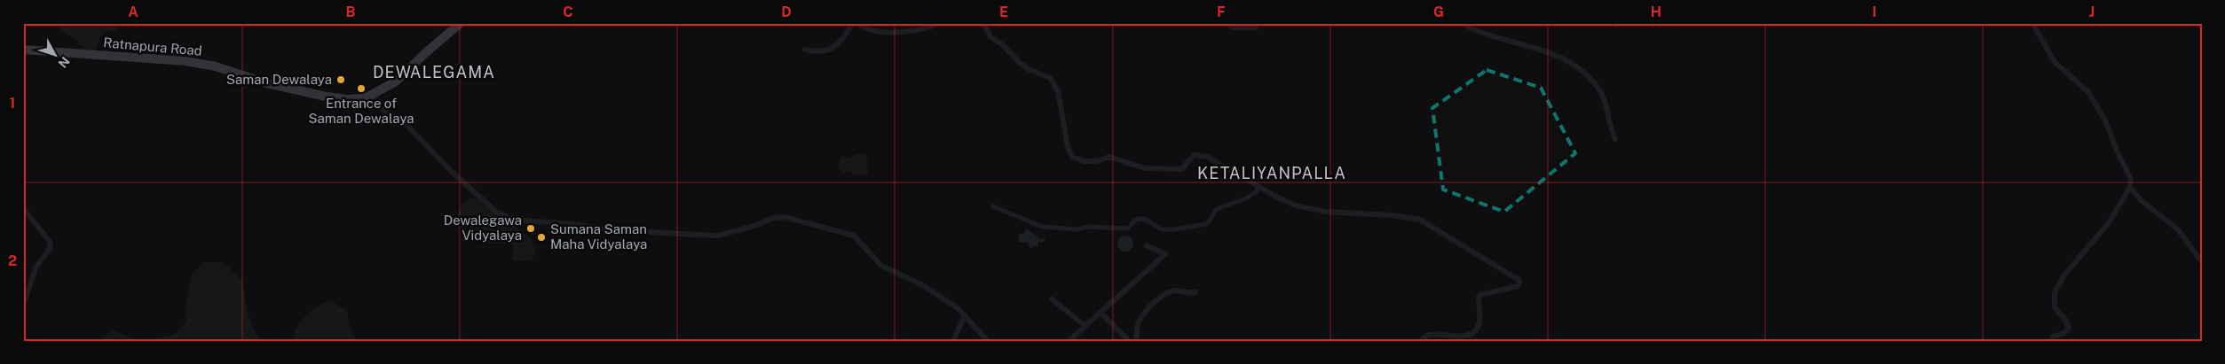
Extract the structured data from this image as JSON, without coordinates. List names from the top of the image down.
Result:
{
  "streets": {
    "highway": ["Ratnapura Road"]
  },
  "districts": ["DEWALEGAMA", "KETALIYANPALLA"],
  "places": [
    "Saman Dewalaya",
    "Entrance of Saman Dewalaya",
    "Dewalegawa Vidyalaya",
    "Sumana Saman Maha Vidyalaya"
  ],
  "north": "bottom right",
  "grid": {
    "columns": [
      "A",
      "B",
      "C",
      "D",
      "E",
      "F",
      "G",
      "H",
      "I",
      "J"
    ],
    "rows": ["1", "2"]
  }
}
